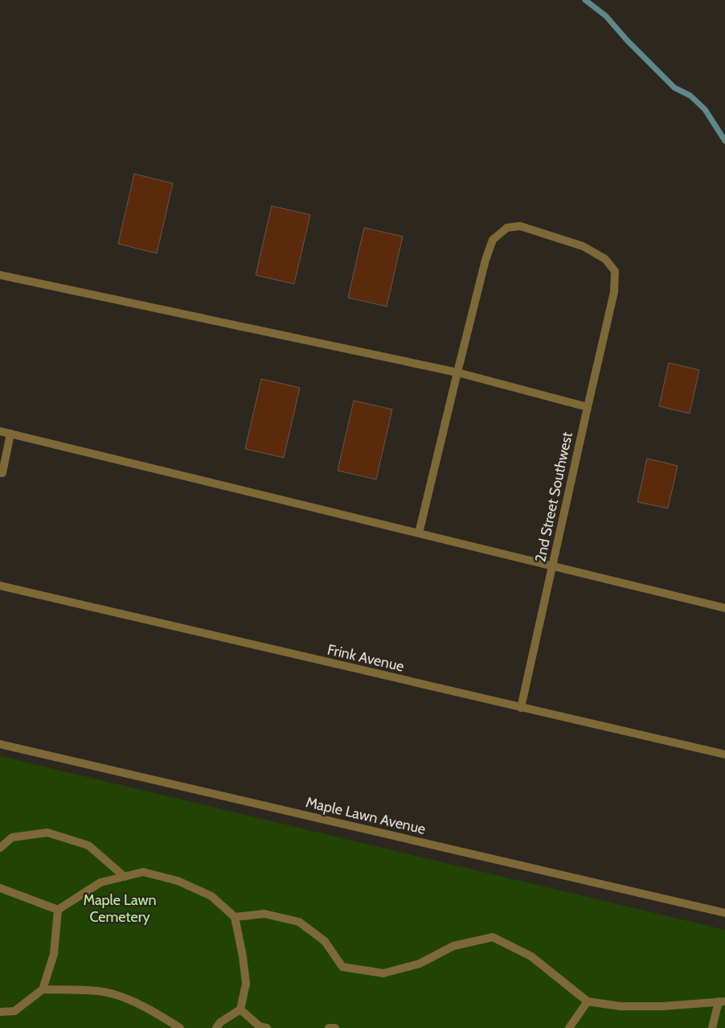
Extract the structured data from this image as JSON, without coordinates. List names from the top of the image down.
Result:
{
  "streets": {
    "street": ["2nd Street Southwest", "Frink Avenue", "Maple Lawn Avenue"]
  },
  "crossings": [
    ["2nd Street Southwest", "Frink Avenue"]
  ],
  "parks": ["Maple Lawn Cemetery"]
}
